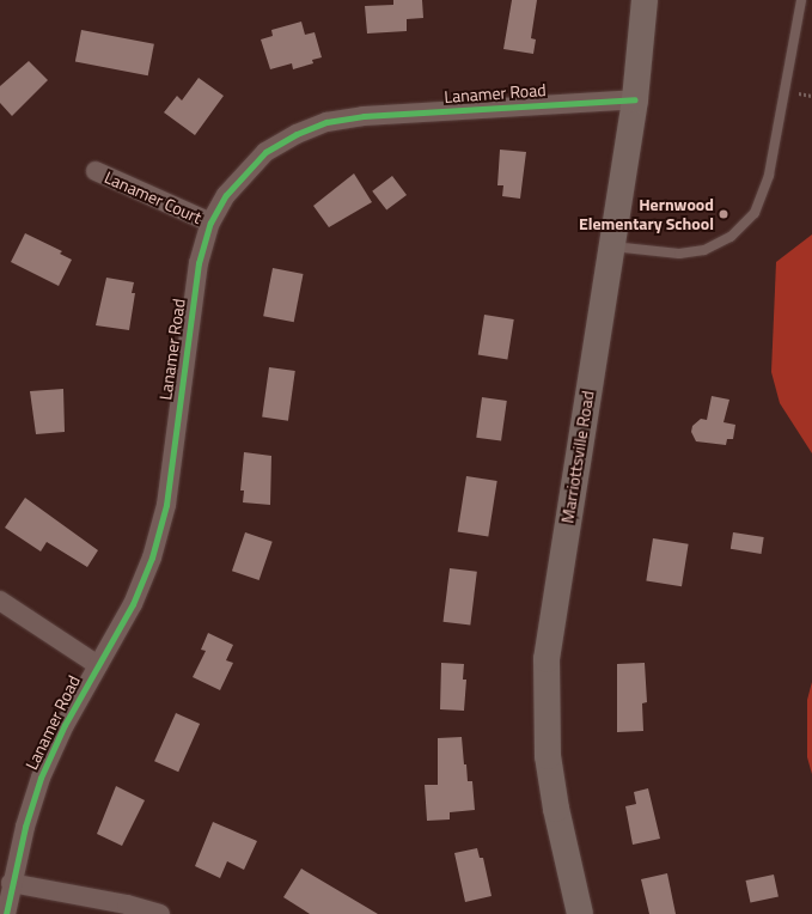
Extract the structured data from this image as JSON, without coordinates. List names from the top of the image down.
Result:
{
  "streets": {
    "main road": ["Marriottsville Road"],
    "street": ["Lanamer Road", "Lanamer Court"]
  },
  "crossings": [
    ["Lanamer Road", "Lanamer Court"],
    ["Lanamer Road", "Marriottsville Road"]
  ],
  "places": ["Hernwood Elementary School"]
}
